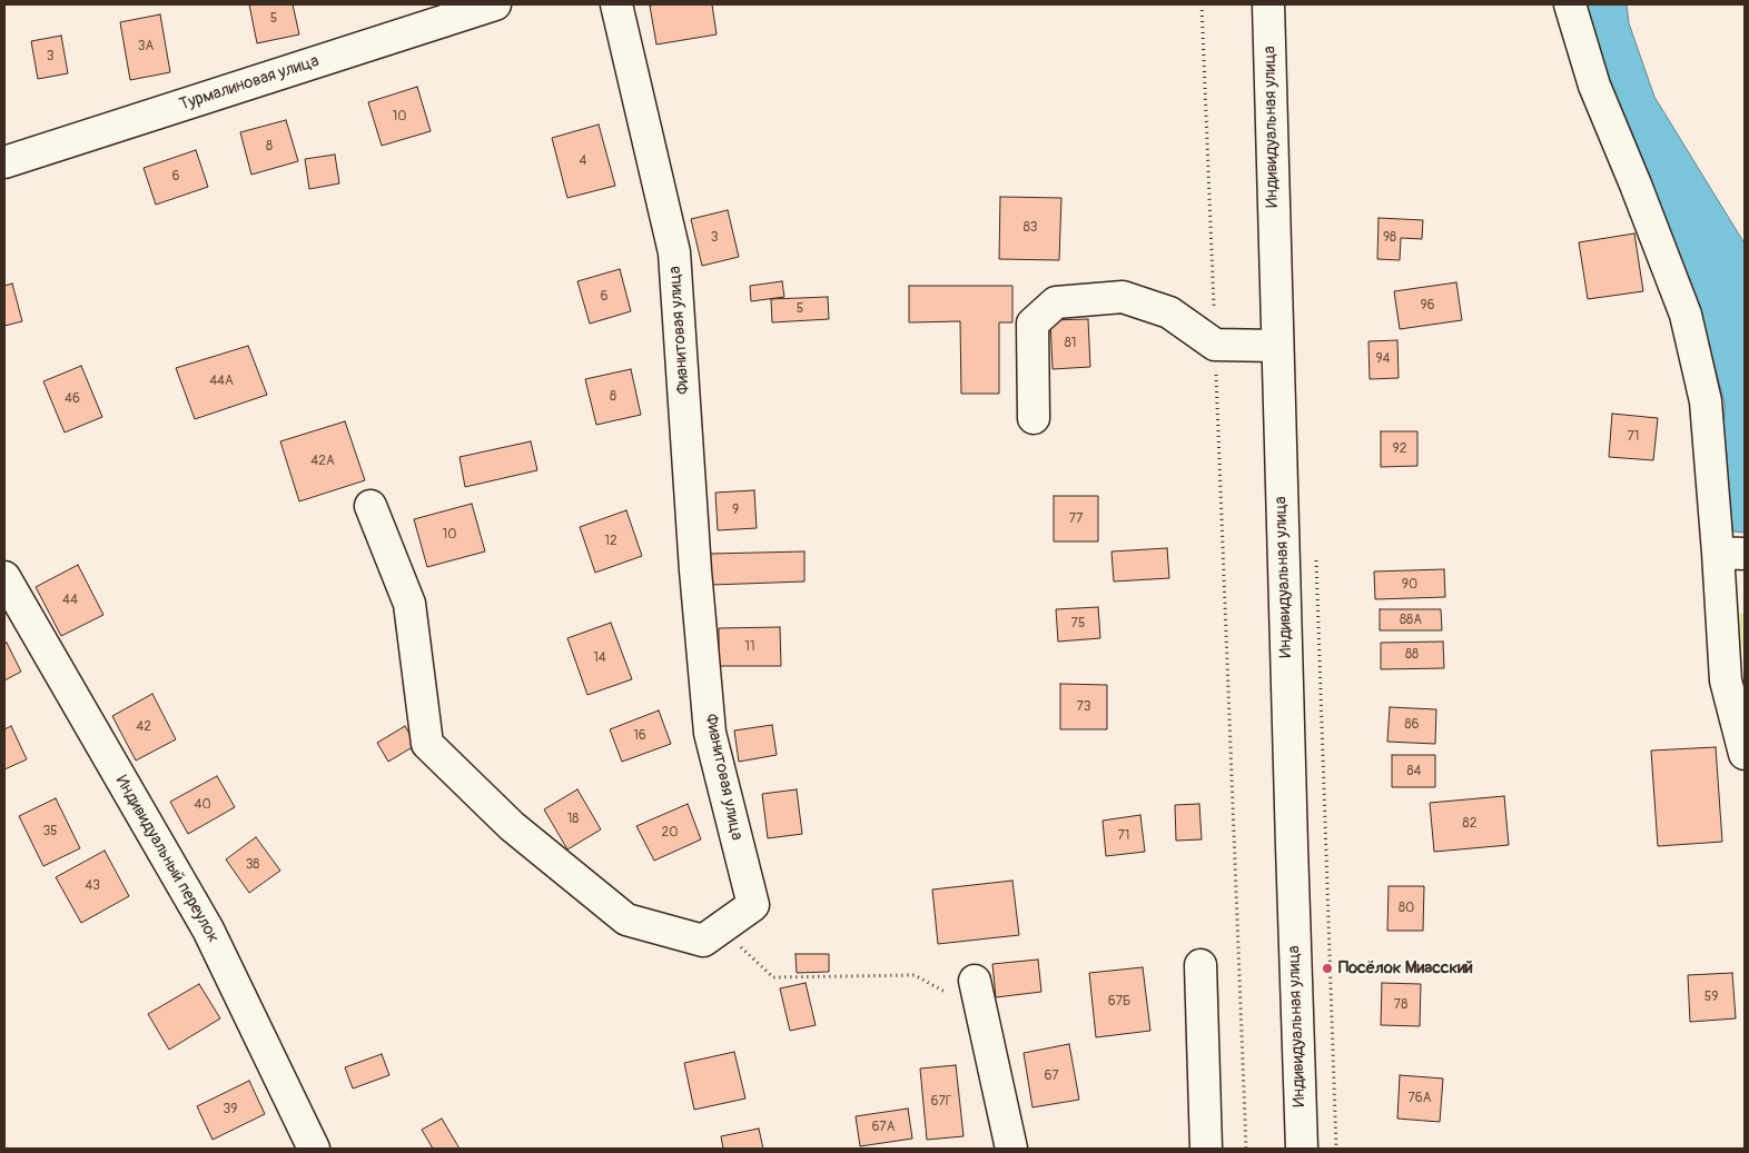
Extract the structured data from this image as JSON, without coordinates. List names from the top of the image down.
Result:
{
  "streets": {
    "street": [
      "Турмалиновая улица",
      "Индивидуальная улица",
      "Фианитовая улица",
      "Индивидуальный переулок"
    ]
  },
  "places": ["Посёлок Миасский"],
  "house_numbers": [
    "5",
    "3А",
    "3",
    "10",
    "8",
    "4",
    "6",
    "83",
    "3",
    "98",
    "6",
    "96",
    "5",
    "81",
    "94",
    "44А",
    "8",
    "46",
    "71",
    "92",
    "42А",
    "9",
    "77",
    "10",
    "12",
    "90",
    "44",
    "88А",
    "75",
    "11",
    "88",
    "14",
    "73",
    "86",
    "42",
    "16",
    "84",
    "40",
    "18",
    "82",
    "35",
    "20",
    "71",
    "38",
    "43",
    "80",
    "59",
    "67Б",
    "78",
    "67",
    "76А",
    "67Г",
    "39",
    "67А"
  ]
}
